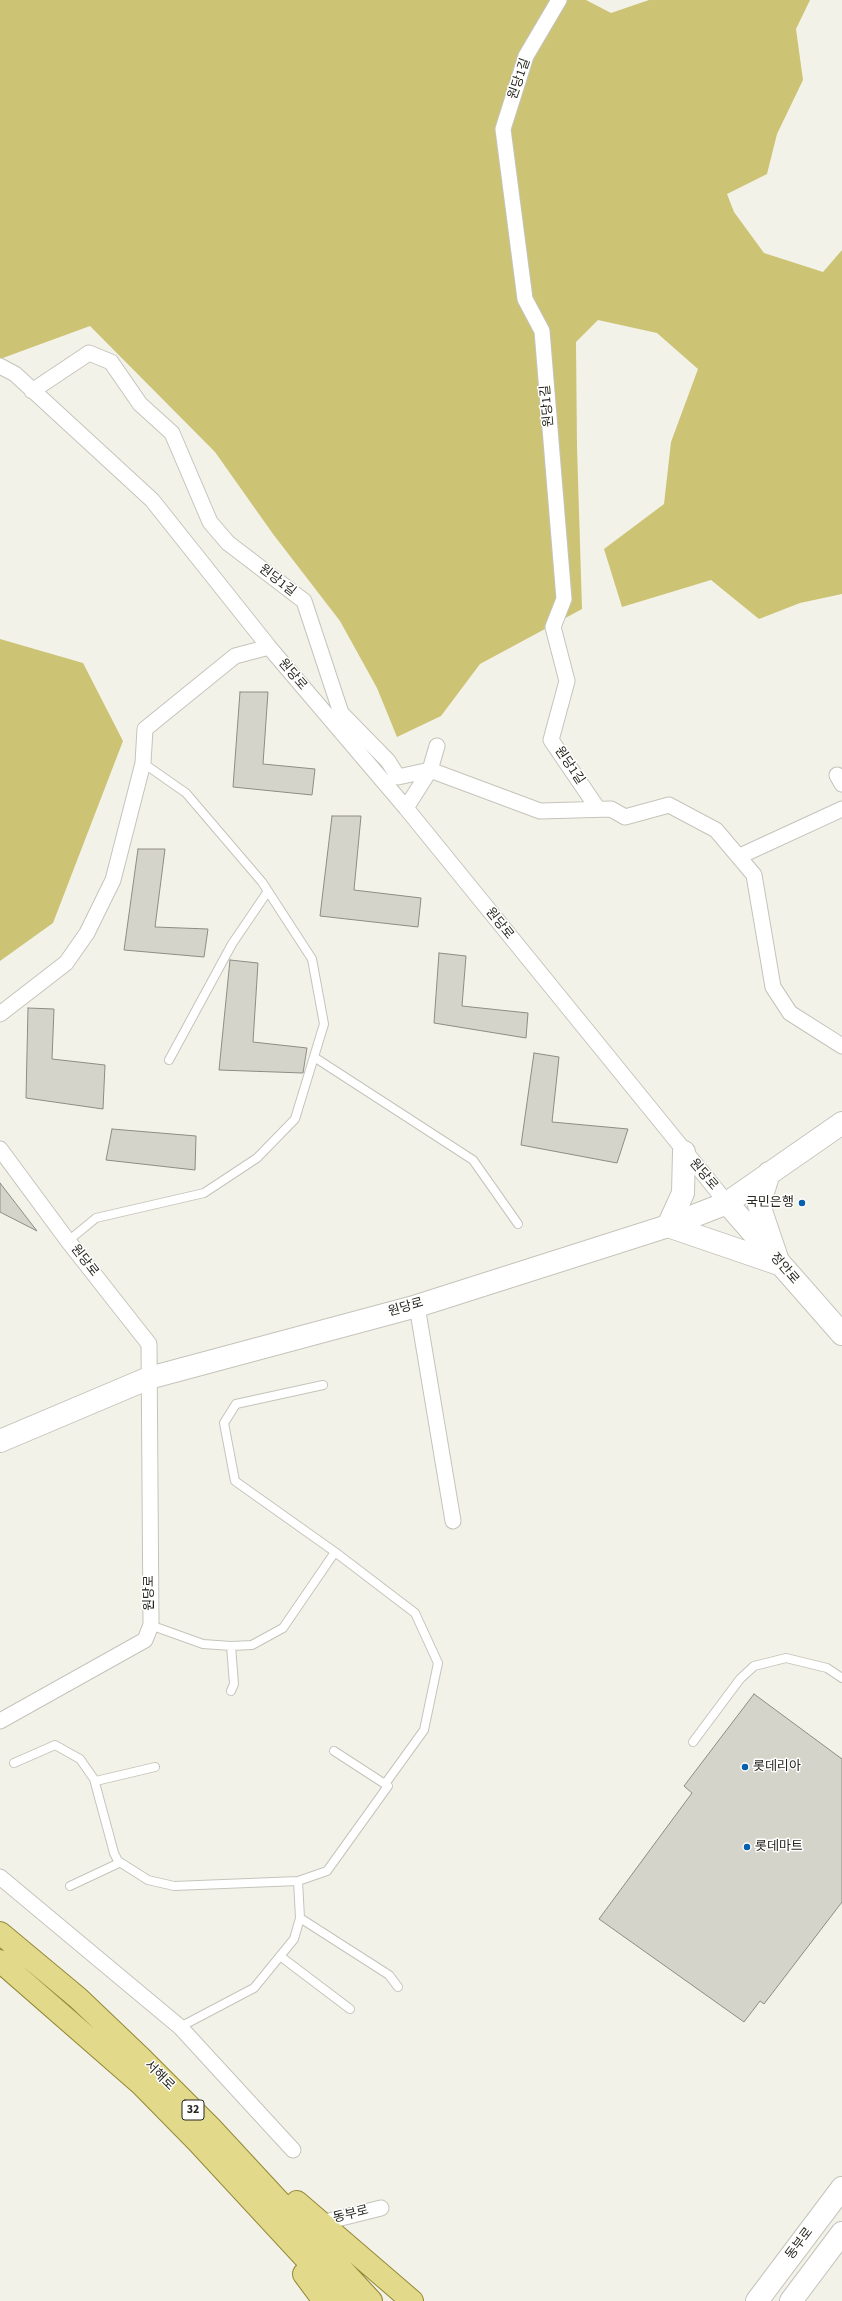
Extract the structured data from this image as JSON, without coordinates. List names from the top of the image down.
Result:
{
  "streets": {
    "main road": ["서해로", "32"],
    "street": [
      "원당1길",
      "원당로",
      "정안로",
      "동부로"
    ]
  },
  "crossings": [
    ["원당1길", "원당로"],
    ["원당로", "정안로"]
  ],
  "places": ["국민은행", "롯데리아", "롯데마트"]
}
